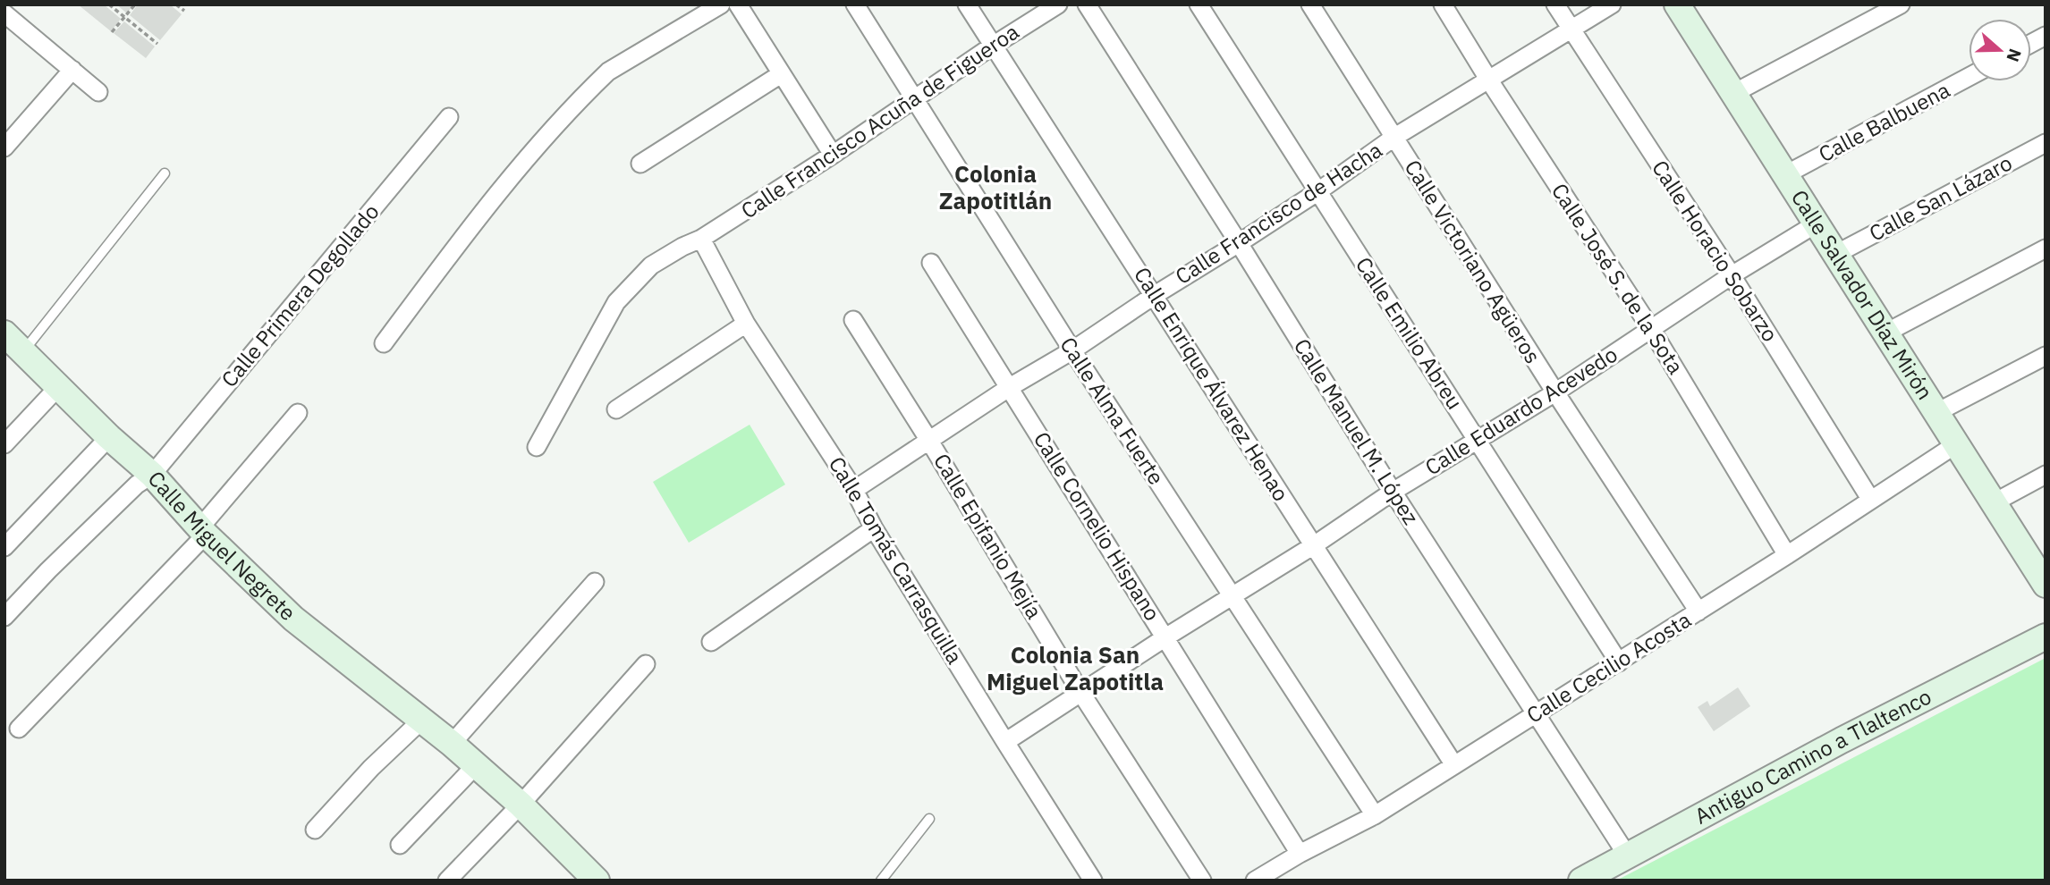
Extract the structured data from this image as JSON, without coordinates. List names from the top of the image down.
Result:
{
  "streets": {
    "street": [
      "Calle Francisco Acuña de Figueroa",
      "Calle Balbuena",
      "Calle San Lázaro",
      "Calle Francisco de Hacha",
      "Calle Horacio Sobarzo",
      "Calle Victoriano Agüeros",
      "Calle José S. de la Sota",
      "Calle Salvador Díaz Mirón",
      "Calle Primera Degollado",
      "Calle Emilio Abreu",
      "Calle Enrique Álvarez Henao",
      "Calle Alma Fuerte",
      "Calle Eduardo Acevedo",
      "Calle Manuel M. López",
      "Calle Cornelio Hispano",
      "Calle Epifanio Mejía",
      "Calle Miguel Negrete",
      "Calle Tomás Carrasquilla",
      "Calle Cecilio Acosta",
      "Antiguo Camino a Tlaltenco"
    ]
  },
  "crossings": [
    ["Calle Francisco Acuña de Figueroa", "Calle Enrique Álvarez Henao"],
    ["Calle Francisco Acuña de Figueroa", "Calle Alma Fuerte"],
    ["Calle Francisco Acuña de Figueroa", "Calle Tomás Carrasquilla"],
    ["Calle Balbuena", "Calle Salvador Díaz Mirón"],
    ["Calle San Lázaro", "Calle Salvador Díaz Mirón"],
    ["Calle Francisco de Hacha", "Calle Horacio Sobarzo"],
    ["Calle Francisco de Hacha", "Calle Victoriano Agüeros"],
    ["Calle Francisco de Hacha", "Calle José S. de la Sota"],
    ["Calle Francisco de Hacha", "Calle Emilio Abreu"],
    ["Calle Francisco de Hacha", "Calle Enrique Álvarez Henao"],
    ["Calle Francisco de Hacha", "Calle Alma Fuerte"],
    ["Calle Francisco de Hacha", "Calle Manuel M. López"],
    ["Calle Francisco de Hacha", "Calle Cornelio Hispano"],
    ["Calle Francisco de Hacha", "Calle Epifanio Mejía"],
    ["Calle Francisco de Hacha", "Calle Tomás Carrasquilla"],
    ["Calle Horacio Sobarzo", "Calle Eduardo Acevedo"],
    ["Calle Horacio Sobarzo", "Calle Cecilio Acosta"],
    ["Calle Victoriano Agüeros", "Calle Eduardo Acevedo"],
    ["Calle Victoriano Agüeros", "Calle Cecilio Acosta"],
    ["Calle José S. de la Sota", "Calle Eduardo Acevedo"],
    ["Calle José S. de la Sota", "Calle Cecilio Acosta"],
    ["Calle Salvador Díaz Mirón", "Calle Eduardo Acevedo"],
    ["Calle Salvador Díaz Mirón", "Calle Cecilio Acosta"],
    ["Calle Primera Degollado", "Calle Miguel Negrete"],
    ["Calle Emilio Abreu", "Calle Eduardo Acevedo"],
    ["Calle Emilio Abreu", "Calle Cecilio Acosta"],
    ["Calle Enrique Álvarez Henao", "Calle Eduardo Acevedo"],
    ["Calle Enrique Álvarez Henao", "Calle Cecilio Acosta"],
    ["Calle Alma Fuerte", "Calle Eduardo Acevedo"],
    ["Calle Alma Fuerte", "Calle Cecilio Acosta"],
    ["Calle Eduardo Acevedo", "Calle Manuel M. López"],
    ["Calle Eduardo Acevedo", "Calle Cornelio Hispano"],
    ["Calle Eduardo Acevedo", "Calle Epifanio Mejía"],
    ["Calle Eduardo Acevedo", "Calle Tomás Carrasquilla"],
    ["Calle Manuel M. López", "Calle Cecilio Acosta"],
    ["Calle Manuel M. López", "Antiguo Camino a Tlaltenco"],
    ["Calle Cornelio Hispano", "Calle Cecilio Acosta"]
  ],
  "districts": ["Colonia Zapotitlán", "Colonia San Miguel Zapotitla"],
  "north": "right"
}
